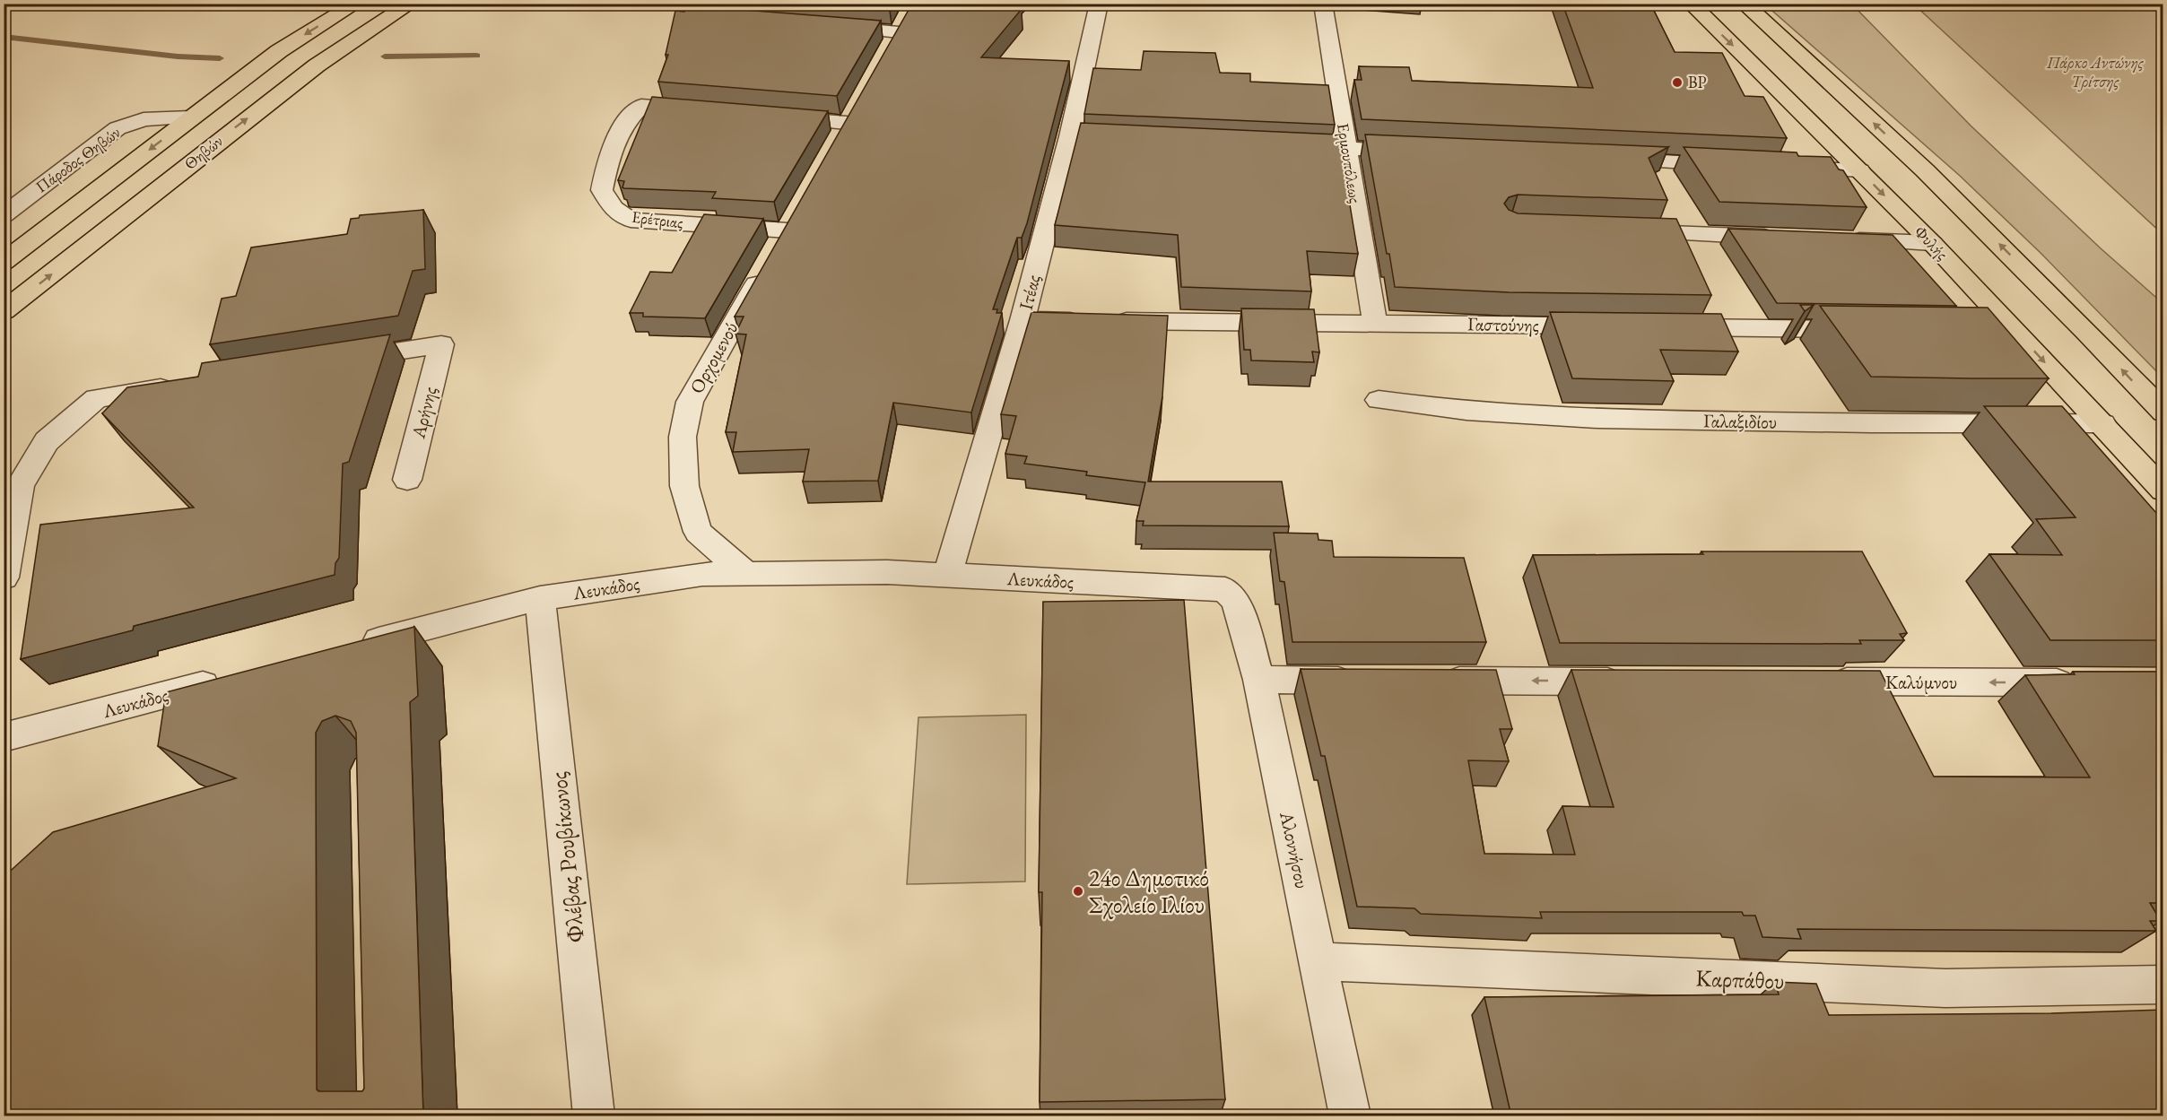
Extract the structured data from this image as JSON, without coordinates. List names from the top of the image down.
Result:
{
  "streets": {
    "main road": ["Θηβών", "Φυλής"],
    "street": [
      "Πάροδος Θηβών",
      "Ερμουπόλεως",
      "Ερέτριας",
      "Ιτέας",
      "Γαστούνης",
      "Ορχομενού",
      "Αρήνης",
      "Γαλαξιδίου",
      "Λευκάδος",
      "Καλύμνου",
      "Αλοννήσου",
      "Φλέβας Ρουβίκωνος",
      "Καρπάθου"
    ]
  },
  "crossings": [
    ["Θηβών", "Πάροδος Θηβών"],
    ["Ερμουπόλεως", "Γαστούνης"],
    ["Ερέτριας", "Ορχομενού"],
    ["Φυλής", "Γαλαξιδίου"],
    ["Ιτέας", "Γαστούνης"],
    ["Ιτέας", "Λευκάδος"],
    ["Ορχομενού", "Λευκάδος"],
    ["Λευκάδος", "Αλοννήσου"],
    ["Λευκάδος", "Φλέβας Ρουβίκωνος"],
    ["Αλοννήσου", "Καρπάθου"]
  ],
  "one_way": ["Καλύμνου"],
  "parks": ["Πάρκο Αντώνης Τρίτσης"],
  "places": ["BP", "24ο Δημοτικό Σχολείο Ιλίου"]
}
